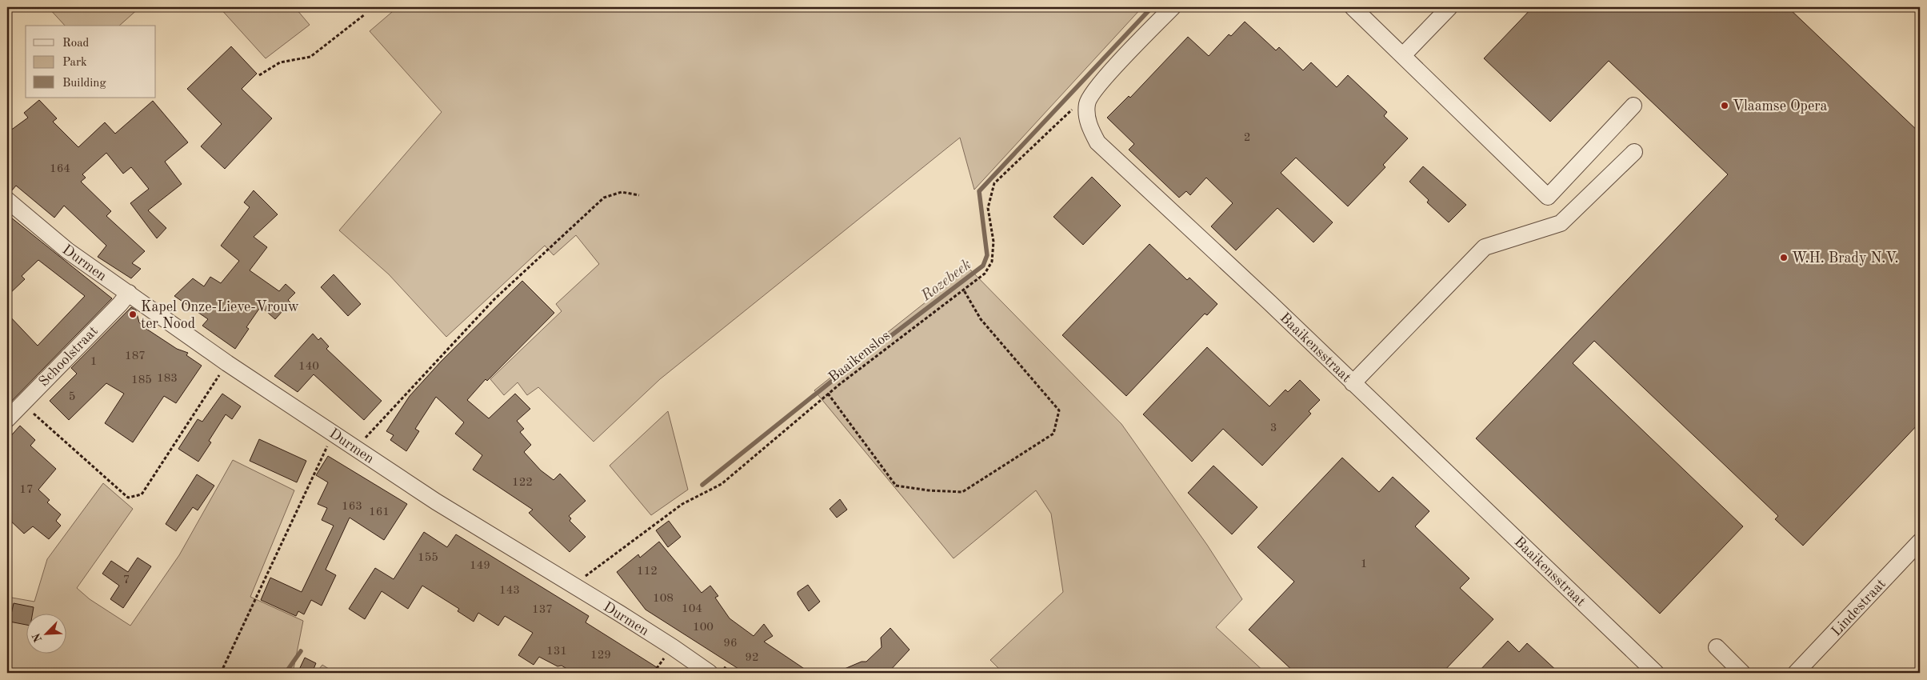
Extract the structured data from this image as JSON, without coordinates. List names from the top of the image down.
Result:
{
  "streets": {
    "street": [
      "Durmen",
      "Baaikensstraat",
      "Schoolstraat",
      "Lindestraat"
    ],
    "path": ["Baaikenslos"]
  },
  "crossings": [
    ["Durmen", "Schoolstraat"],
    ["Durmen", "Baaikenslos"],
    ["Baaikensstraat", "Baaikenslos"]
  ],
  "water": ["Rozebeek"],
  "places": ["Vlaamse Opera", "W.H. Brady N.V.", "Kapel Onze-Lieve-Vrouw ter Nood"],
  "house_numbers": [
    "2",
    "164",
    "187",
    "1",
    "140",
    "183",
    "185",
    "5",
    "3",
    "122",
    "17",
    "163",
    "161",
    "155",
    "1",
    "149",
    "112",
    "7",
    "143",
    "108",
    "104",
    "137",
    "100",
    "96",
    "131",
    "129",
    "92"
  ],
  "legend": ["Road", "Park", "Building"],
  "north": "bottom left"
}
